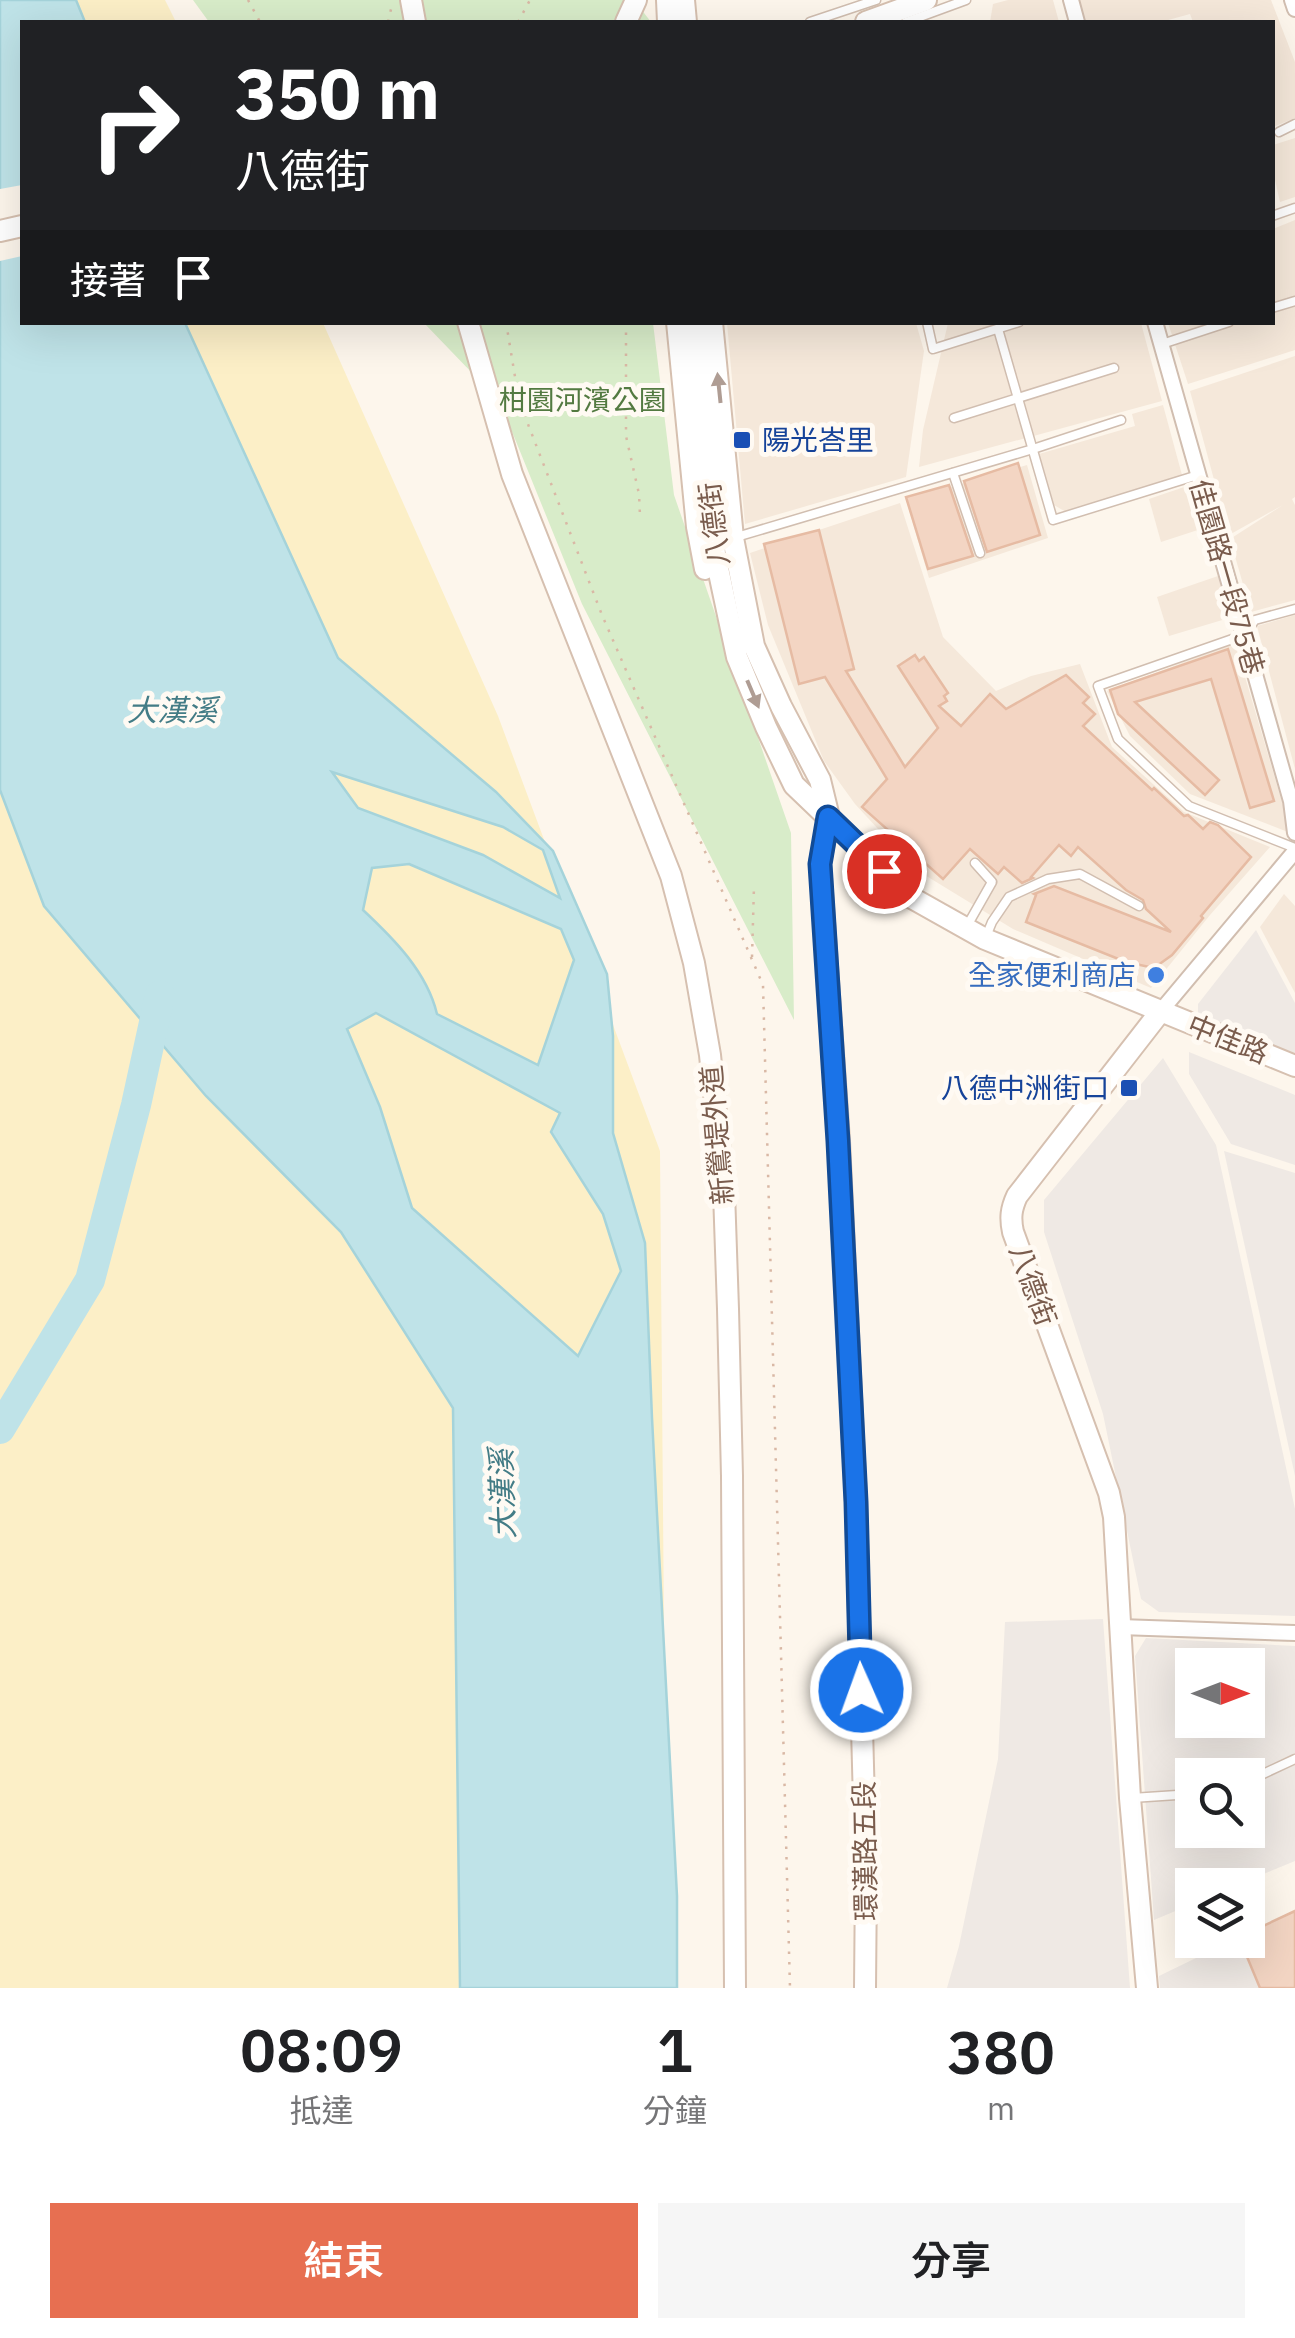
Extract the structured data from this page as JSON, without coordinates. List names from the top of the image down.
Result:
{
  "streets": {
    "street": [
      "八德街",
      "佳園路一段75巷",
      "中佳路",
      "新鶯堤外道",
      "環漢路五段"
    ]
  },
  "crossings": [
    ["八德街", "中佳路"],
    ["八德街", "環漢路五段"]
  ],
  "water": ["大漢溪"],
  "parks": ["柑園河濱公園"],
  "places": {
    "transit": ["陽光峇里", "八德中洲街口"],
    "other": ["全家便利商店"]
  },
  "north": "right",
  "page": {
    "turn": ["350 m", "八德街"],
    "then": "接著",
    "eta": [
      "08:09",
      "抵達",
      "1",
      "分鐘",
      "380",
      "m"
    ],
    "buttons": ["結束", "分享"]
  }
}
